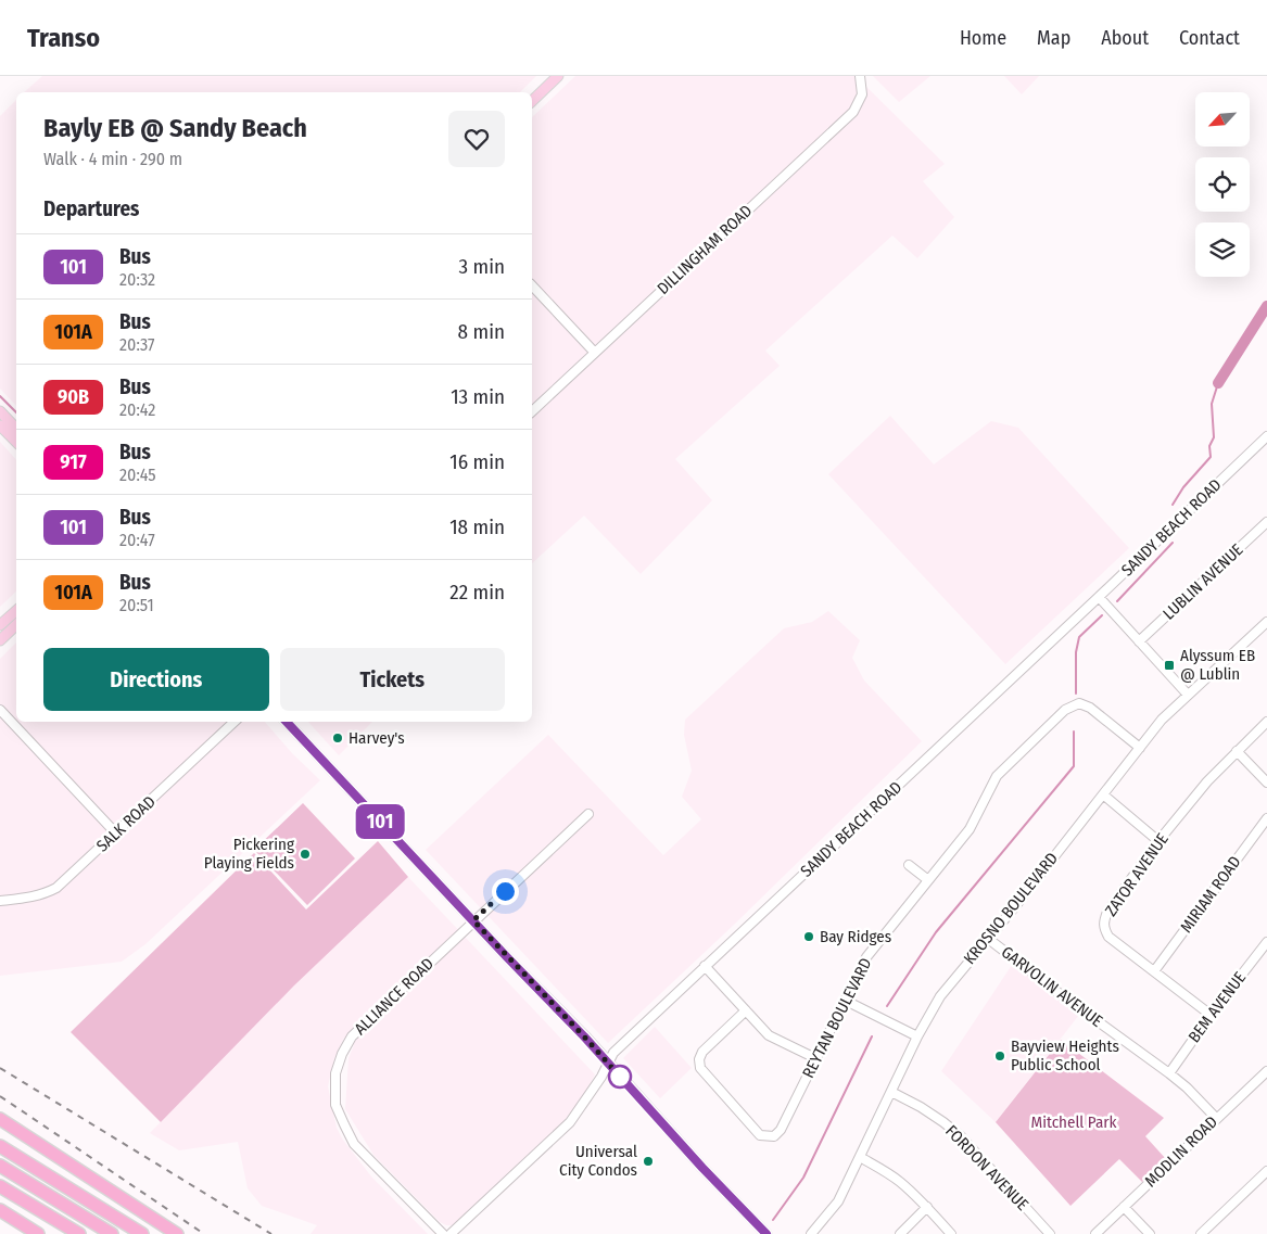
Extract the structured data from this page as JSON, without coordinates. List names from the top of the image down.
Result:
{
  "streets": {
    "street": [
      "DILLINGHAM ROAD",
      "SANDY BEACH ROAD",
      "LUBLIN AVENUE",
      "SALK ROAD",
      "ZATOR AVENUE",
      "MIRIAM ROAD",
      "KROSNO BOULEVARD",
      "GARVOLIN AVENUE",
      "ALLIANCE ROAD",
      "BEM AVENUE",
      "REYTAN BOULEVARD",
      "MODLIN ROAD",
      "FORDON AVENUE"
    ]
  },
  "crossings": [
    ["ZATOR AVENUE", "MIRIAM ROAD"],
    ["ZATOR AVENUE", "BEM AVENUE"],
    ["KROSNO BOULEVARD", "GARVOLIN AVENUE"],
    ["KROSNO BOULEVARD", "REYTAN BOULEVARD"],
    ["KROSNO BOULEVARD", "FORDON AVENUE"],
    ["GARVOLIN AVENUE", "BEM AVENUE"],
    ["GARVOLIN AVENUE", "MODLIN ROAD"]
  ],
  "parks": ["Mitchell Park"],
  "places": {
    "transit": ["Alyssum EB @ Lublin"],
    "other": [
      "Harvey's",
      "Pickering Playing Fields",
      "Bay Ridges",
      "Bayview Heights Public School",
      "Universal City Condos"
    ]
  },
  "lines": ["bus line 101"],
  "north": "bottom left",
  "page": {
    "header": "Transo",
    "nav": [
      "Home",
      "Map",
      "About",
      "Contact"
    ],
    "on_map": "101",
    "heading": [
      ["Bayly EB @ Sandy Beach", "Walk · 4 min · 290 m"],
      "Departures"
    ],
    "list": [
      {
        "mark": "101",
        "name": "Bus",
        "note": "20:32",
        "value": "3 min"
      },
      {
        "mark": "101A",
        "name": "Bus",
        "note": "20:37",
        "value": "8 min"
      },
      {
        "mark": "90B",
        "name": "Bus",
        "note": "20:42",
        "value": "13 min"
      },
      {
        "mark": "917",
        "name": "Bus",
        "note": "20:45",
        "value": "16 min"
      },
      {
        "mark": "101",
        "name": "Bus",
        "note": "20:47",
        "value": "18 min"
      },
      {
        "mark": "101A",
        "name": "Bus",
        "note": "20:51",
        "value": "22 min"
      }
    ],
    "buttons": ["Directions", "Tickets"]
  }
}
